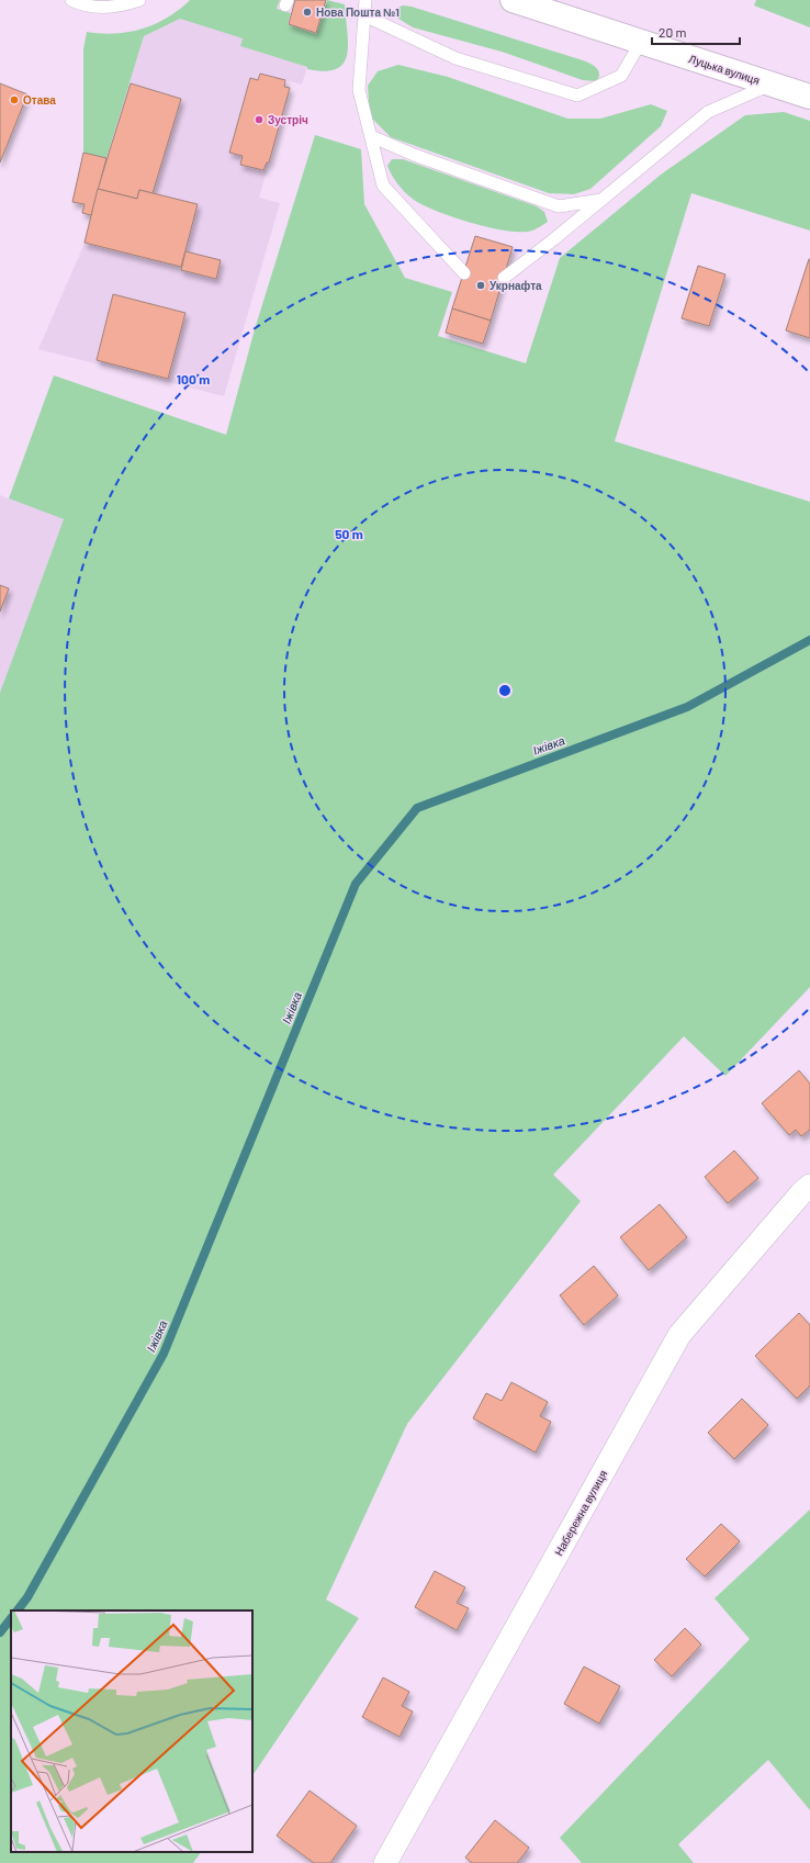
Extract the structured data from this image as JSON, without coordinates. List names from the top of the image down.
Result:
{
  "streets": {
    "main road": ["Луцька вулиця"],
    "street": ["Набережна вулиця"]
  },
  "water": ["Іжівка"],
  "places": [
    "Нова Пошта №1",
    "Отава",
    "Зустріч",
    "Укрнафта"
  ],
  "scale_bar": "20 m",
  "rings": ["100 m", "50 m"]
}
